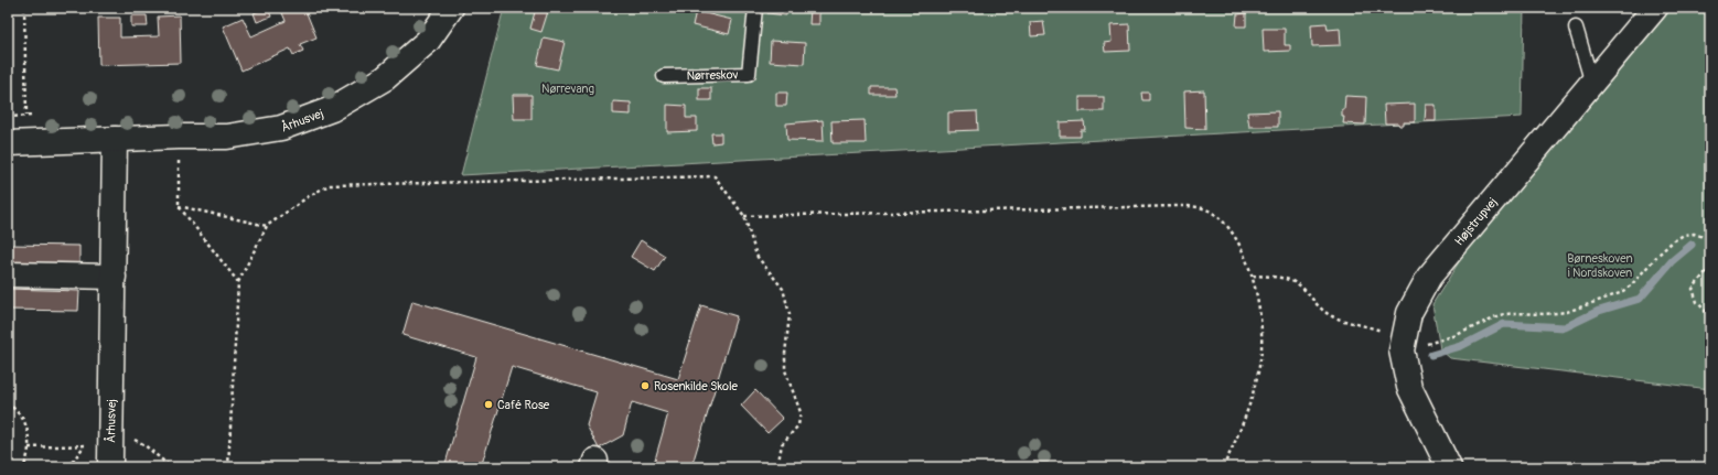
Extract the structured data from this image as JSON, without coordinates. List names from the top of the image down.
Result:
{
  "streets": {
    "street": ["Århusvej", "Højstrupvej"],
    "lane": ["Nørreskov"]
  },
  "parks": ["Nørrevang", "Børneskoven i Nordskoven"],
  "places": ["Rosenkilde Skole", "Café Rose"]
}
